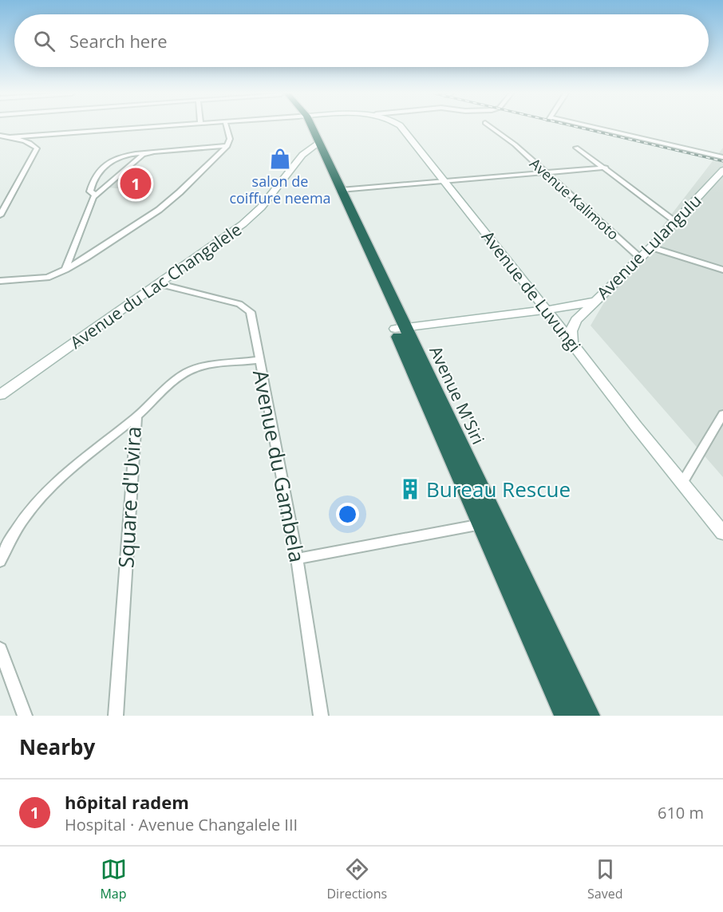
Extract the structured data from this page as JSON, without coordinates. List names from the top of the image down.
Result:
{
  "streets": {
    "highway": ["Avenue M'Siri"],
    "street": [
      "Avenue Kalimoto",
      "Avenue Lulangulu",
      "Avenue du Lac Changalele",
      "Avenue de Luvungi",
      "Avenue du Gambela",
      "Square d'Uvira"
    ]
  },
  "crossings": [
    ["Avenue Kalimoto", "Avenue Lulangulu"],
    ["Avenue Lulangulu", "Avenue de Luvungi"],
    ["Avenue Lulangulu", "Avenue M'Siri"],
    ["Avenue du Lac Changalele", "Avenue M'Siri"],
    ["Avenue du Lac Changalele", "Avenue du Gambela"]
  ],
  "places": {
    "shop": ["salon de coiffure neema"],
    "building": ["Bureau Rescue"]
  },
  "page": {
    "search": "Search here",
    "pins": "1",
    "heading": "Nearby",
    "list": [
      {
        "mark": "1",
        "name": "hôpital radem",
        "note": "Hospital · Avenue Changalele III",
        "value": "610 m"
      }
    ],
    "nav": ["Map", "Directions", "Saved"]
  }
}
